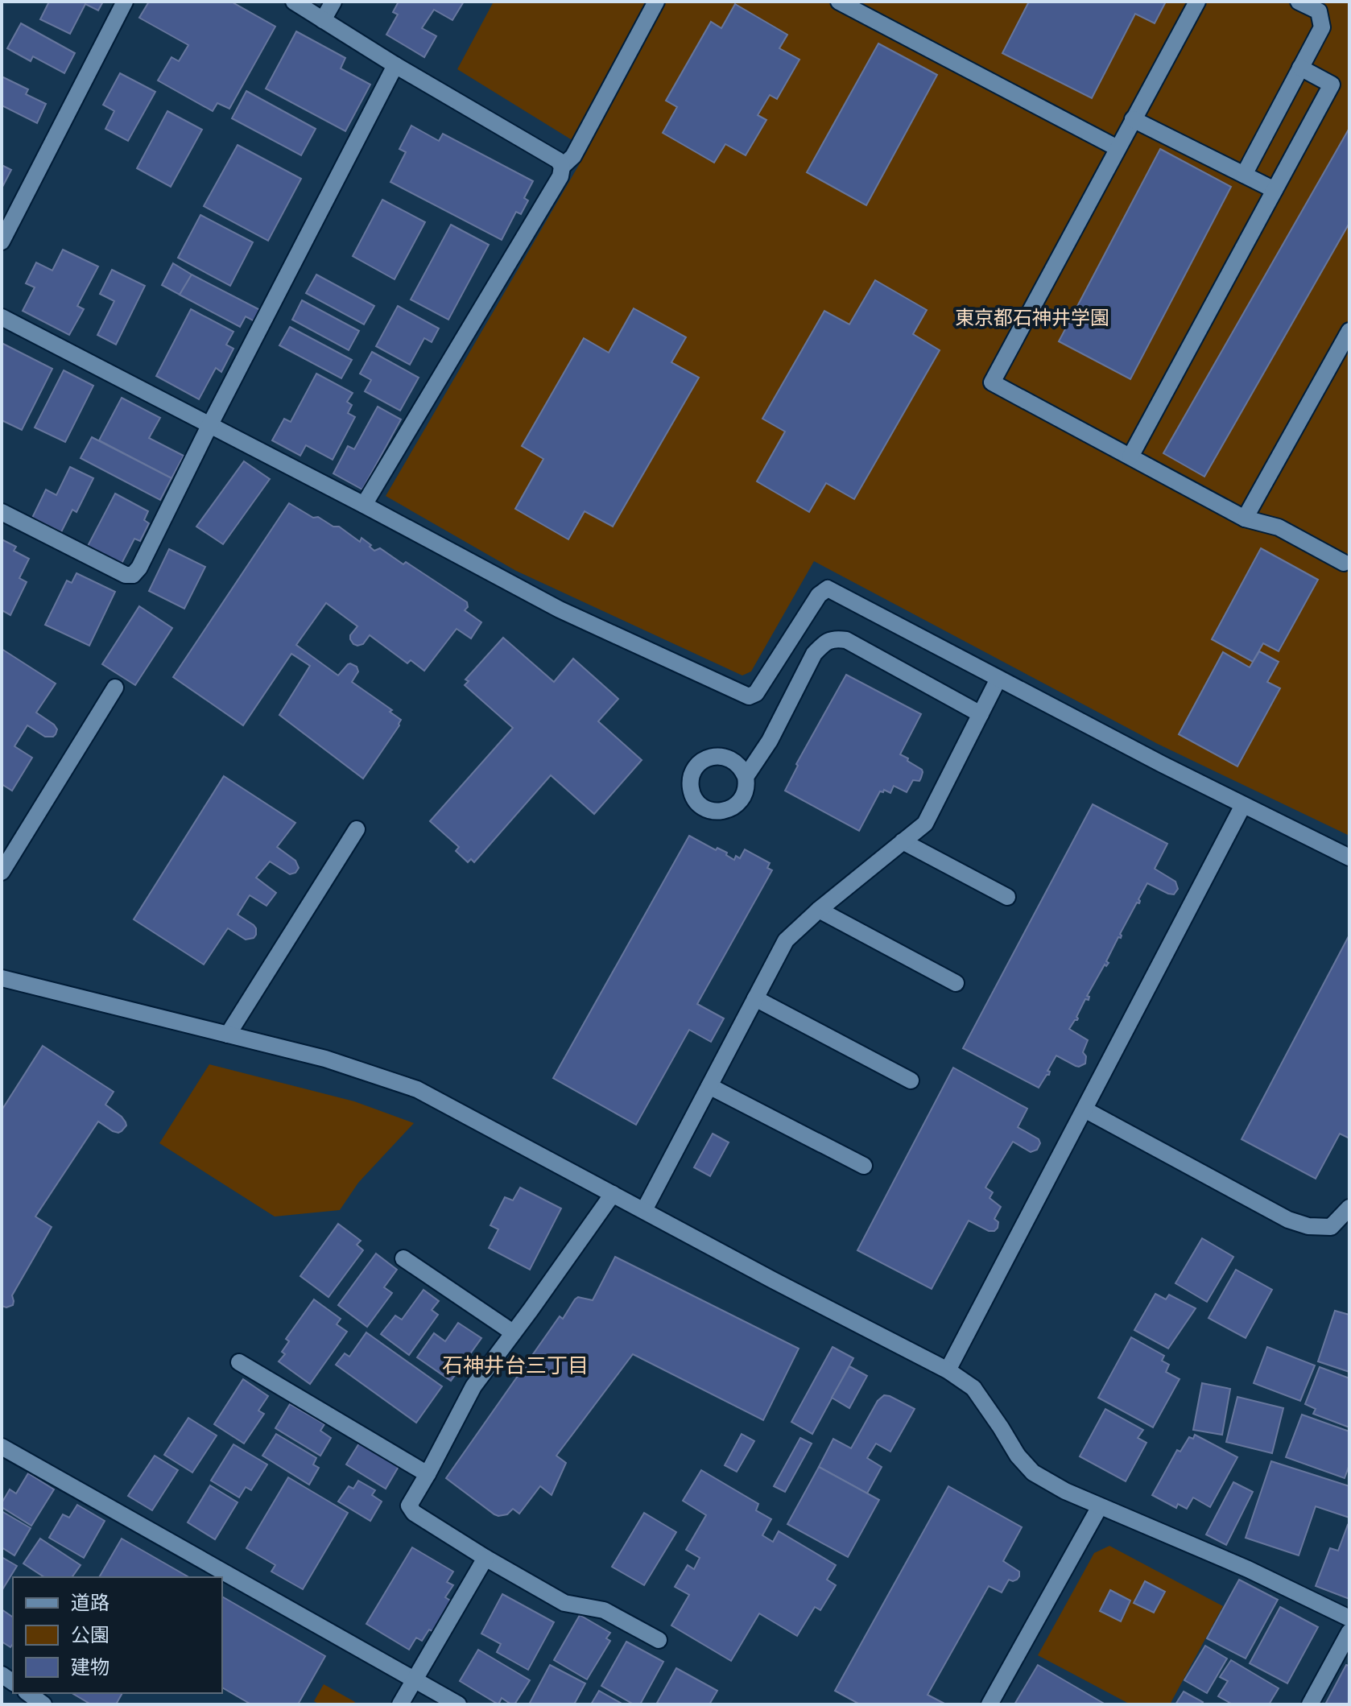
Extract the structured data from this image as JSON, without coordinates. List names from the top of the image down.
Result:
{
  "districts": ["石神井台三丁目"],
  "parks": ["東京都石神井学園"],
  "legend": ["道路", "公園", "建物"]
}
